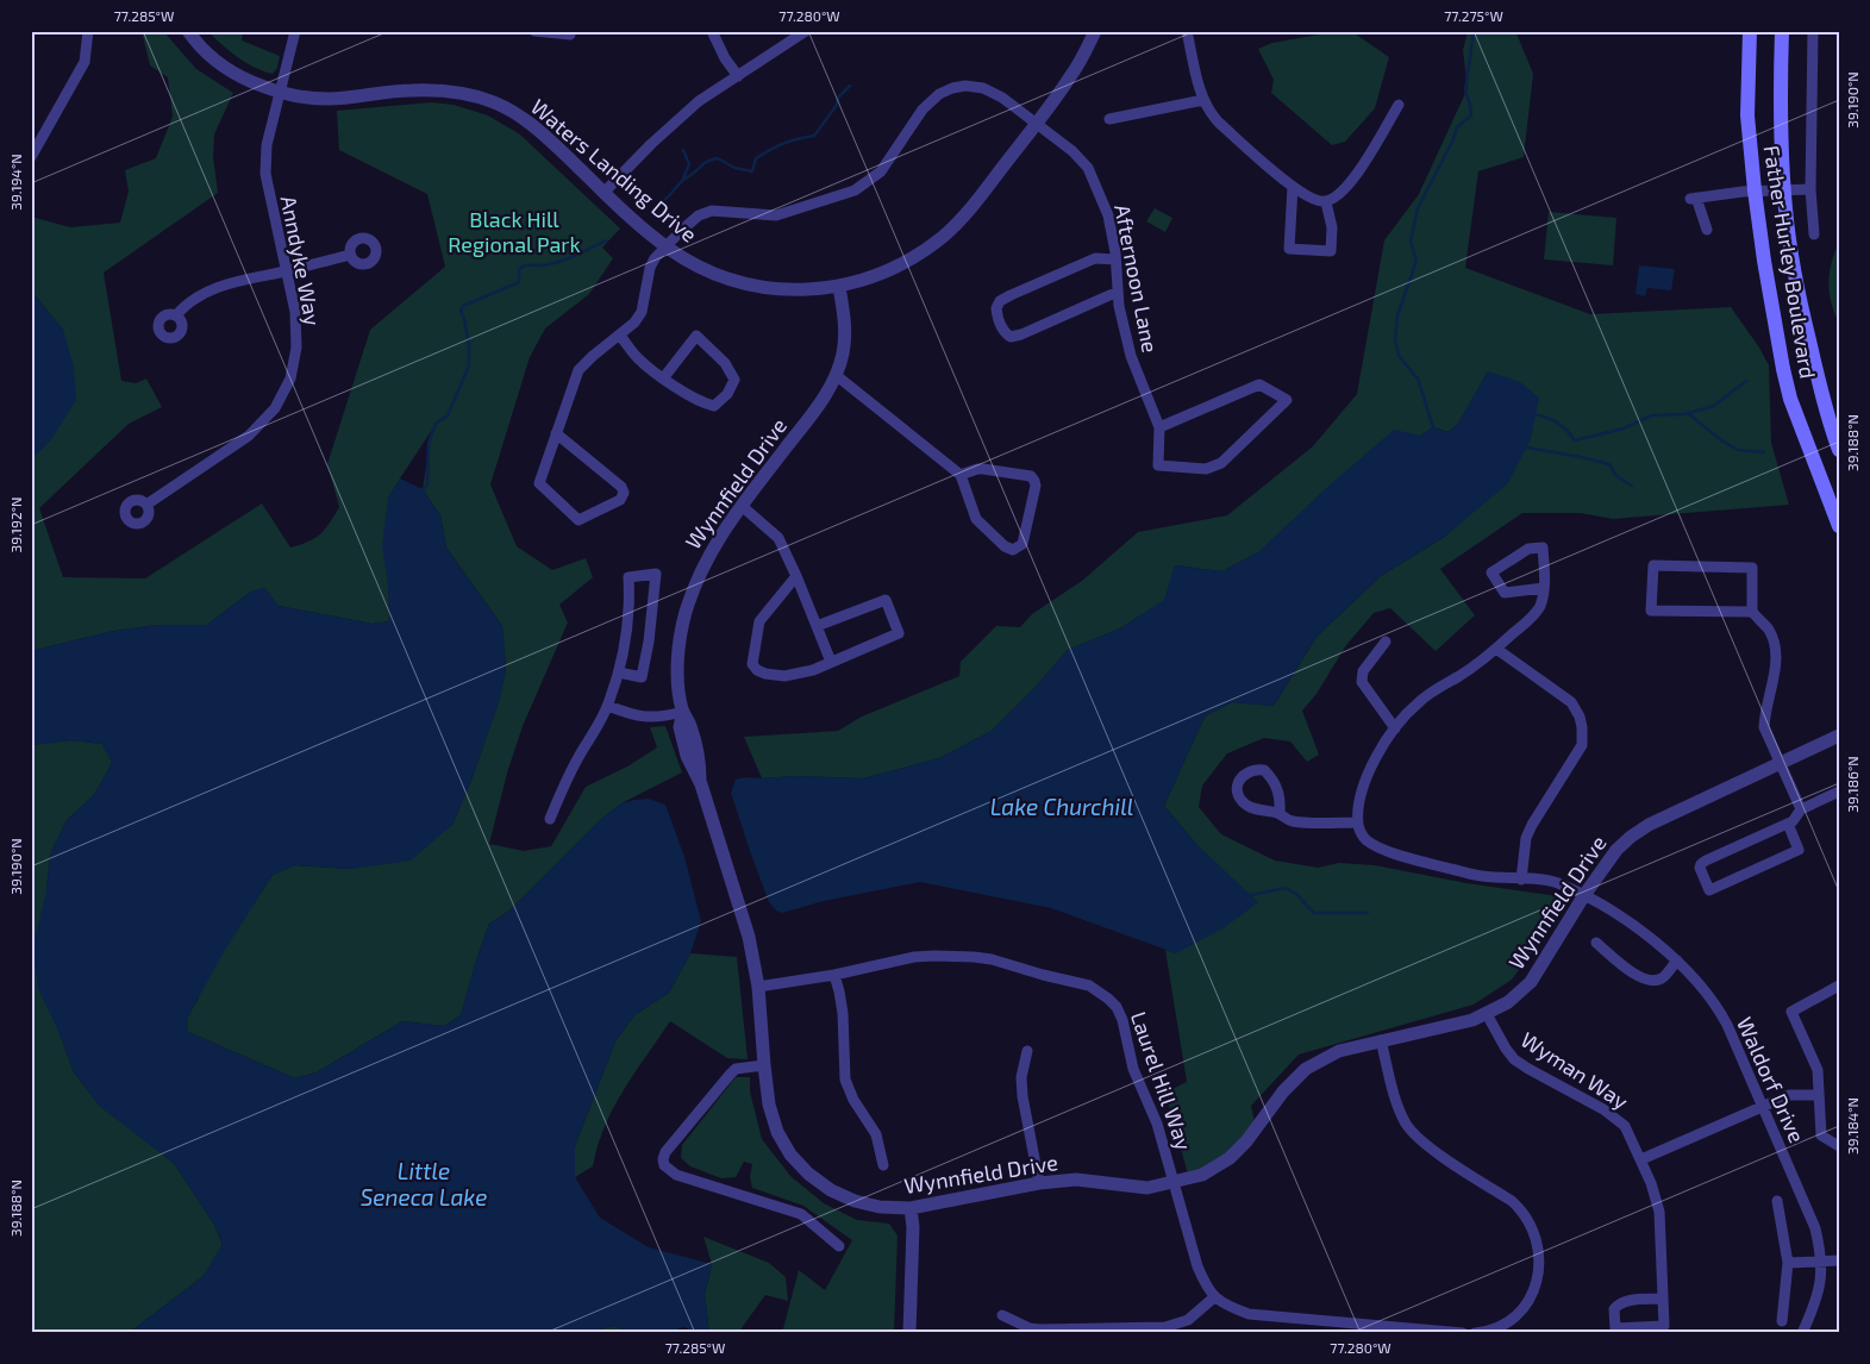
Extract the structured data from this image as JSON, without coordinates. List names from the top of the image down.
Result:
{
  "streets": {
    "main road": ["Father Hurley Boulevard"],
    "street": [
      "Waters Landing Drive",
      "Anndyke Way",
      "Afternoon Lane",
      "Wynnfield Drive",
      "Wyman Way",
      "Waldorf Drive",
      "Laurel Hill Way"
    ]
  },
  "crossings": [
    ["Waters Landing Drive", "Anndyke Way"],
    ["Waters Landing Drive", "Afternoon Lane"],
    ["Waters Landing Drive", "Wynnfield Drive"],
    ["Wynnfield Drive", "Wyman Way"],
    ["Wynnfield Drive", "Waldorf Drive"],
    ["Wynnfield Drive", "Laurel Hill Way"]
  ],
  "water": ["Lake Churchill", "Little Seneca Lake"],
  "parks": ["Black Hill Regional Park"],
  "coordinates": [
    "77.285°W",
    "77.280°W",
    "77.275°W",
    "39.190°N",
    "39.194°N",
    "39.188°N",
    "39.192°N",
    "39.186°N",
    "39.184°N"
  ]
}
